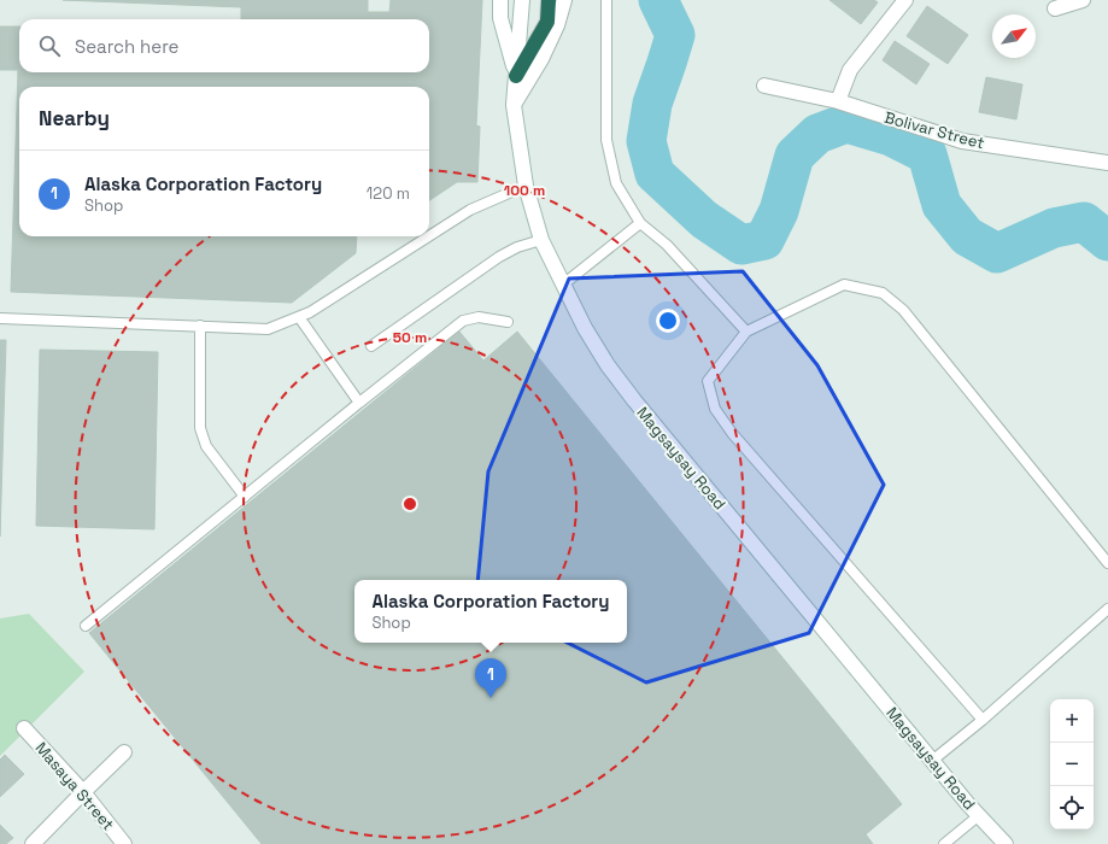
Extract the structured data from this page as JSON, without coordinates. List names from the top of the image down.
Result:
{
  "streets": {
    "main road": ["Bolivar Street", "Magsaysay Road", "Masaya Street"]
  },
  "north": "top right",
  "page": {
    "search": "Search here",
    "heading": "Nearby",
    "list": [
      {
        "mark": "1",
        "name": "Alaska Corporation Factory",
        "note": "Shop",
        "value": "120 m"
      }
    ],
    "popup": ["Alaska Corporation Factory", "Shop"],
    "pins": "1",
    "map_buttons": ["+", "−"]
  },
  "rings": ["100 m", "50 m"]
}
